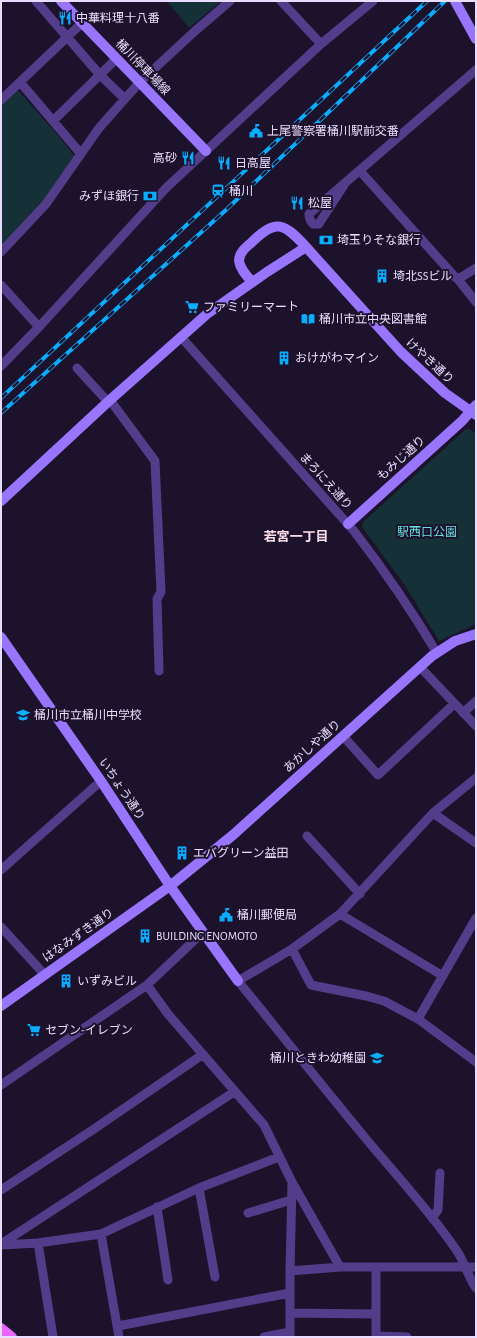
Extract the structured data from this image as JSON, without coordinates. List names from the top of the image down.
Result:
{
  "streets": {
    "street": [
      "桶川停車場線",
      "けやき通り",
      "もみじ通り",
      "まろにえ通り",
      "あかしや通り",
      "いちょう通り",
      "はなみずき通り"
    ]
  },
  "crossings": [
    ["けやき通り", "もみじ通り"],
    ["もみじ通り", "まろにえ通り"],
    ["まろにえ通り", "あかしや通り"],
    ["あかしや通り", "いちょう通り"],
    ["あかしや通り", "はなみずき通り"],
    ["いちょう通り", "はなみずき通り"]
  ],
  "districts": ["若宮一丁目"],
  "parks": ["駅西口公園"],
  "places": {
    "restaurant": [
      "中華料理十八番",
      "高砂",
      "日高屋",
      "松屋"
    ],
    "public building": ["上尾警察署桶川駅前交番", "桶川郵便局"],
    "station": ["桶川"],
    "bank": ["みずほ銀行", "埼玉りそな銀行"],
    "building": [
      "埼北SSビル",
      "おけがわマイン",
      "エバグリーン益田",
      "BUILDING ENOMOTO",
      "いずみビル"
    ],
    "supermarket": ["ファミリーマート", "セブン-イレブン"],
    "library": ["桶川市立中央図書館"],
    "school or university": ["桶川市立桶川中学校", "桶川ときわ幼稚園"]
  }
}
